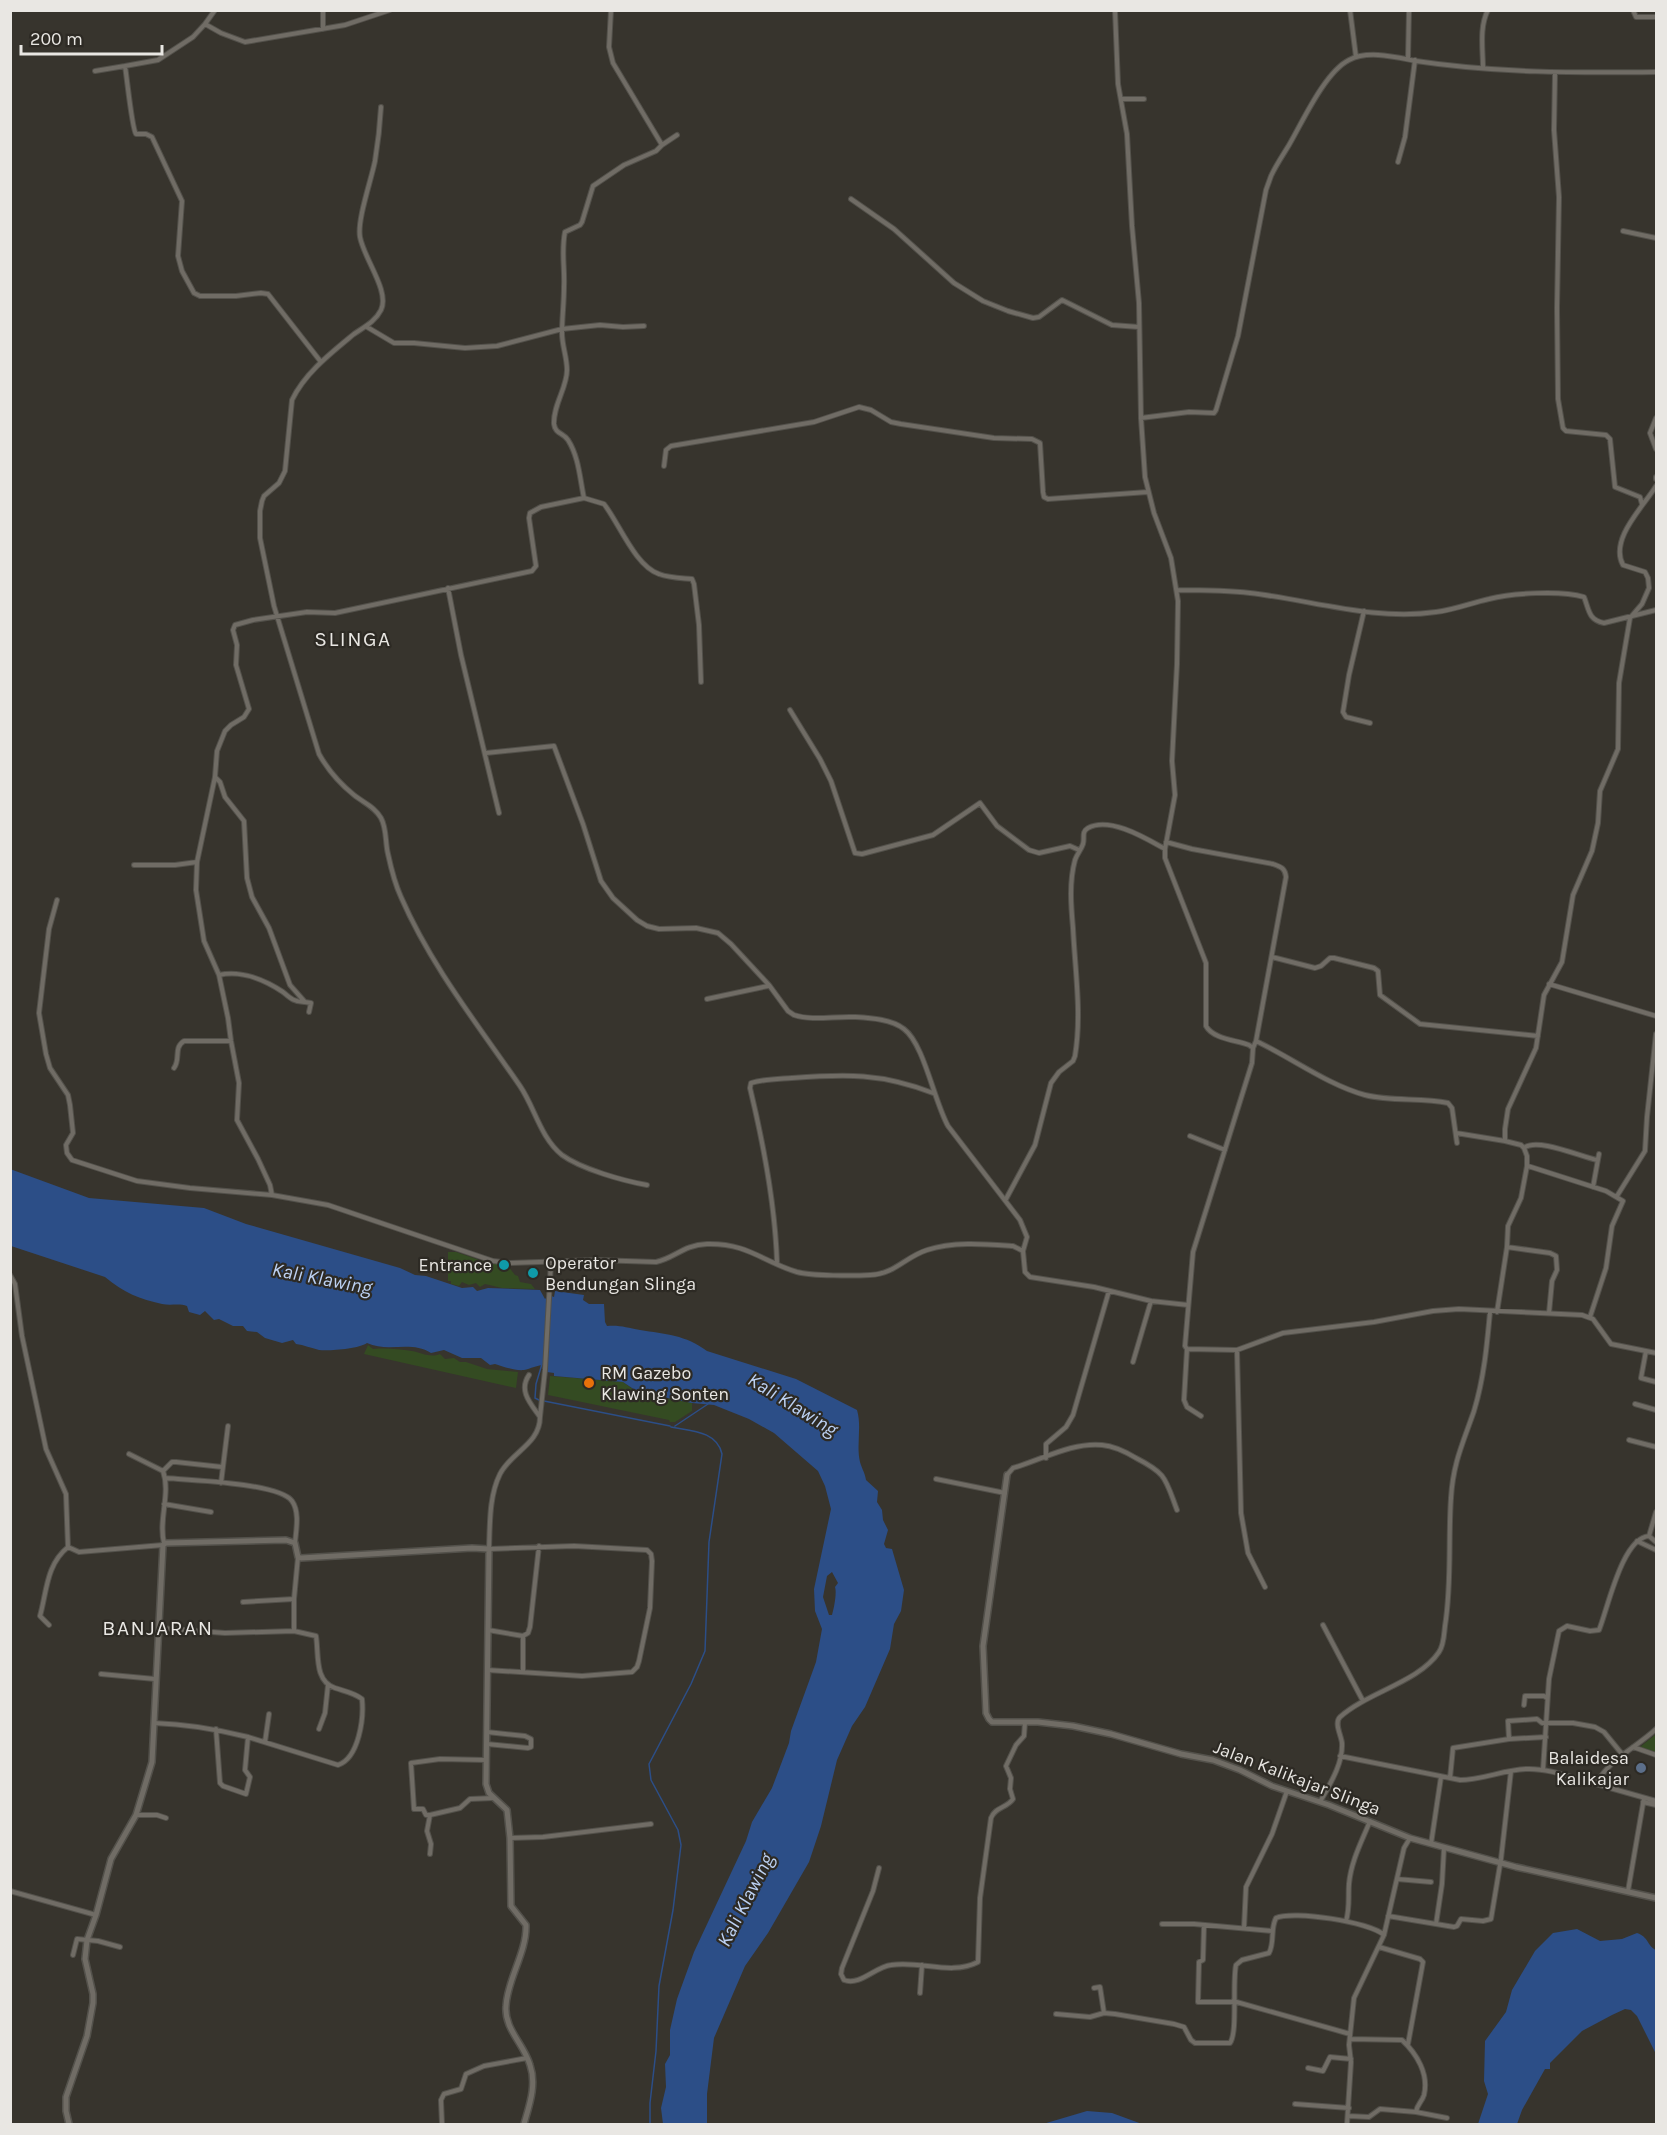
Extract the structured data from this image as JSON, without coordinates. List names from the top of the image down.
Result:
{
  "streets": {
    "street": ["Jalan Kalikajar Slinga"]
  },
  "districts": ["SLINGA", "BANJARAN"],
  "water": ["Kali Klawing"],
  "places": [
    "Entrance",
    "Operator Bendungan Slinga",
    "RM Gazebo Klawing Sonten",
    "Balaidesa Kalikajar"
  ],
  "scale_bar": "200 m"
}
